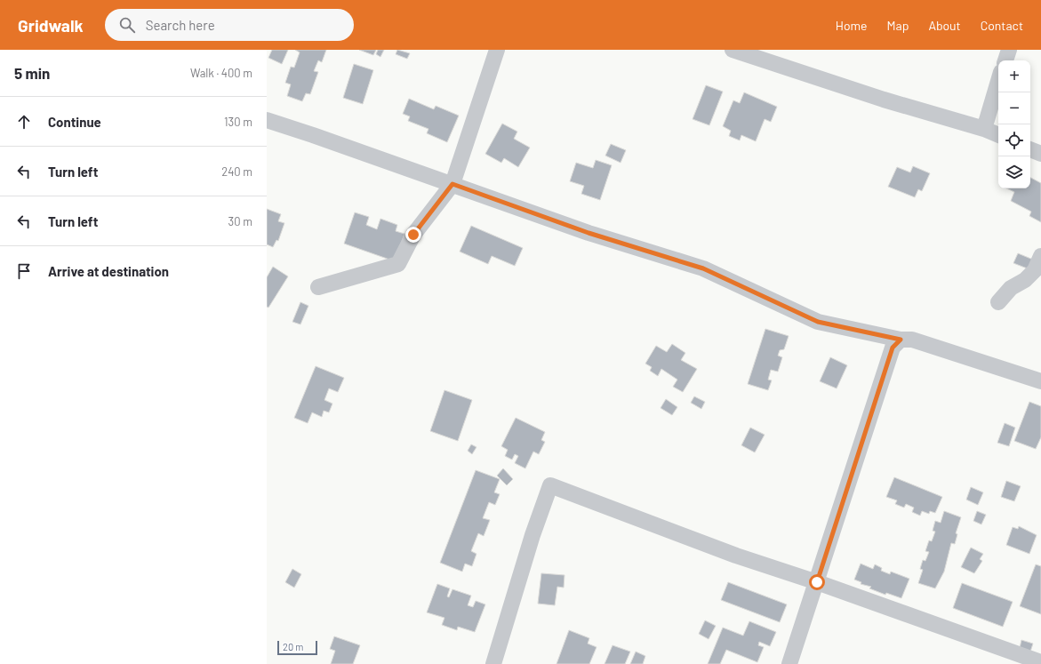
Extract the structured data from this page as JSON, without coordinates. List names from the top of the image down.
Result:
{
  "scale_bar": "20 m",
  "page": {
    "header": "Gridwalk",
    "search": "Search here",
    "nav": [
      "Home",
      "Map",
      "About",
      "Contact"
    ],
    "heading": ["5 min", "Walk · 400 m"],
    "map_buttons": ["+", "−"],
    "list": [
      ["Continue", "130 m"],
      ["Turn left", "240 m"],
      ["Turn left", "30 m"],
      "Arrive at destination"
    ],
    "scale": "20 m"
  }
}
